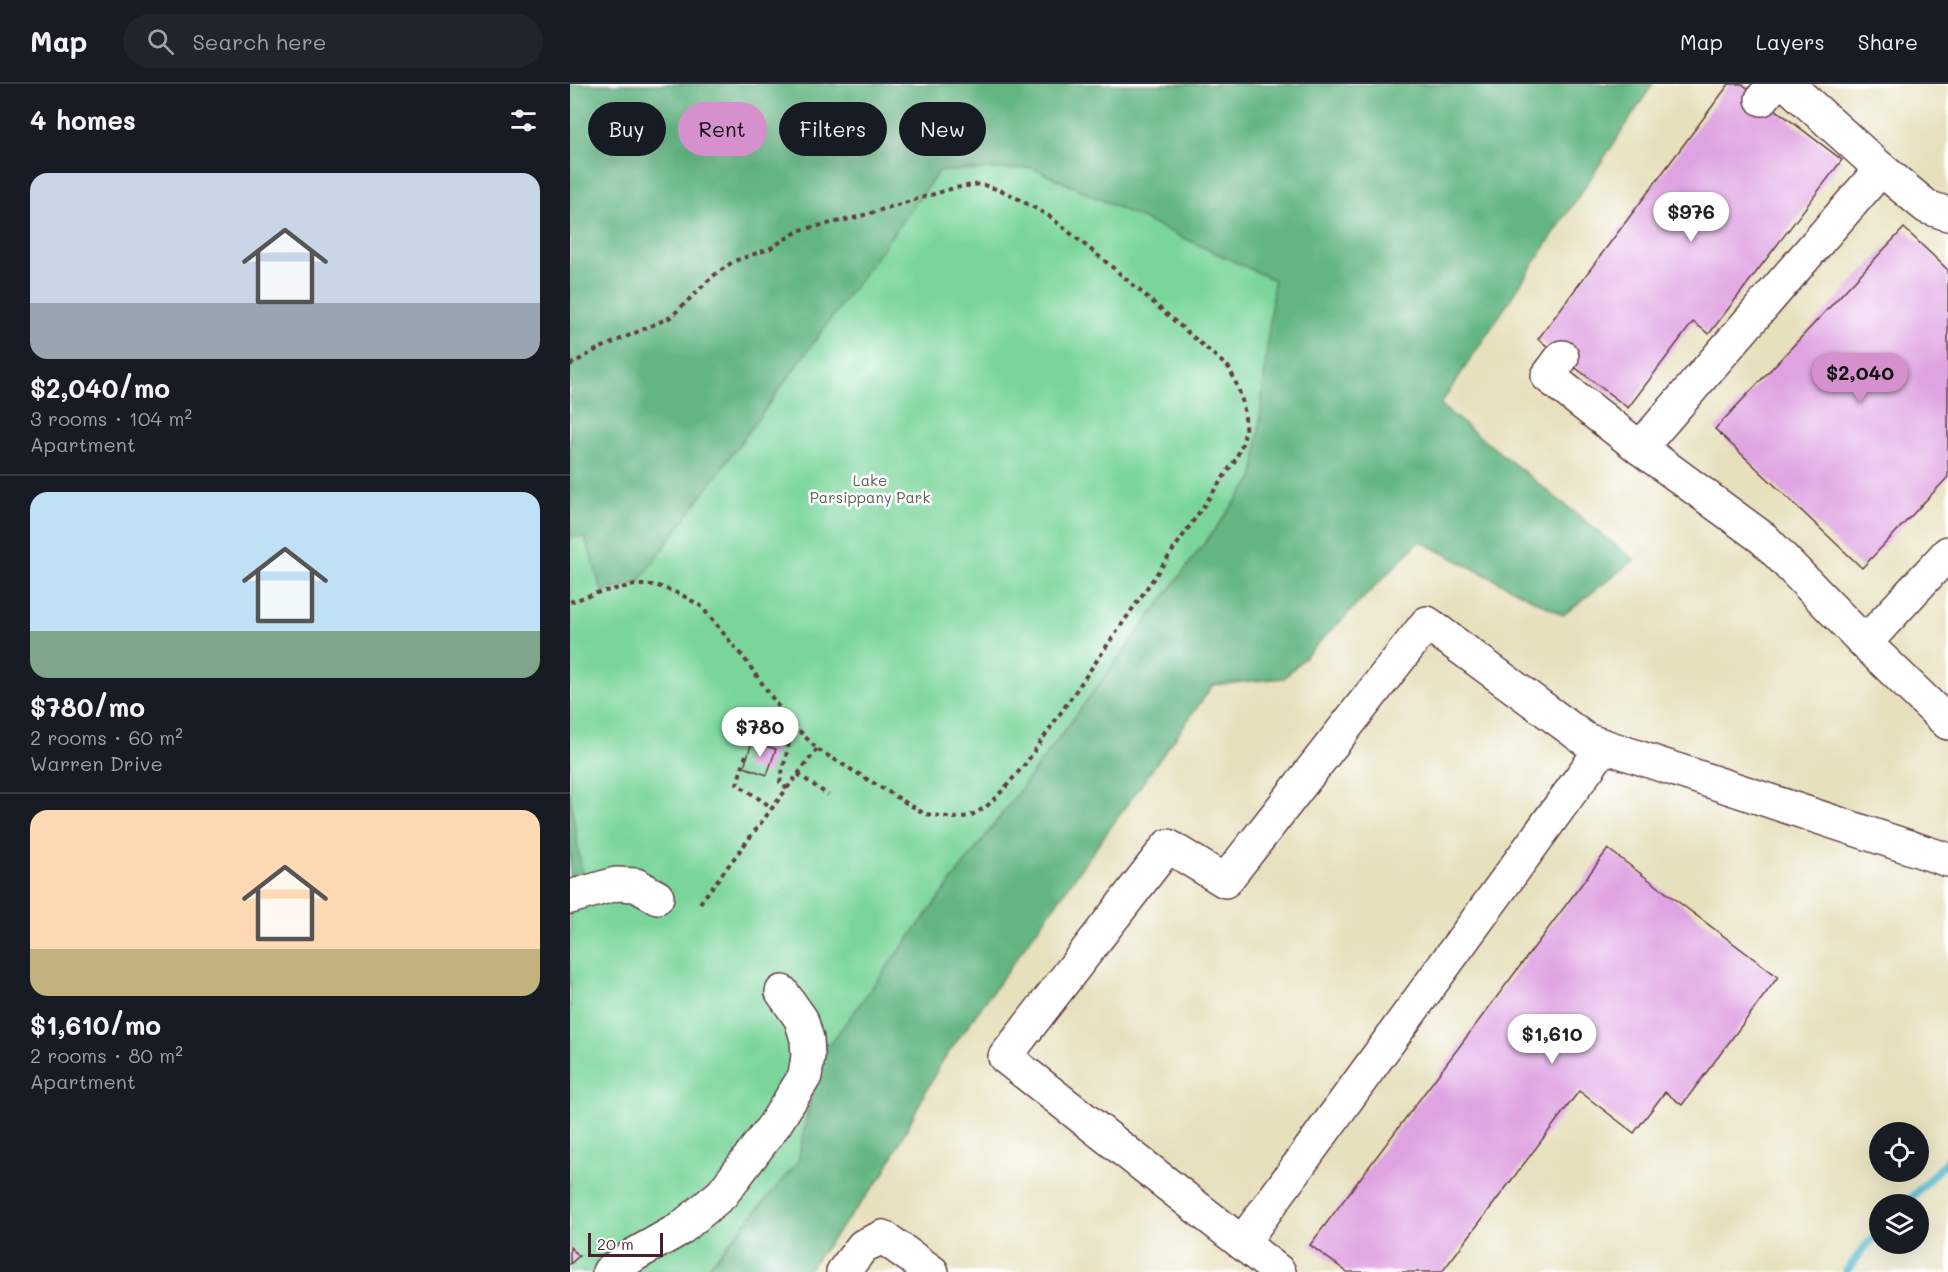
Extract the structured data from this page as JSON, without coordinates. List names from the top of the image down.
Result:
{
  "parks": ["Lake Parsippany Park"],
  "scale_bar": "20 m",
  "page": {
    "header": "Map",
    "search": "Search here",
    "nav": ["Map", "Layers", "Share"],
    "heading": "4 homes",
    "chip": [
      "Buy",
      "Rent",
      "Filters",
      "New"
    ],
    "list": [
      {
        "name": "$2,040/mo",
        "note": "3 rooms · 104 m² · Apartment"
      },
      {
        "name": "$780/mo",
        "note": "2 rooms · 60 m² · Warren Drive"
      },
      {
        "name": "$1,610/mo",
        "note": "2 rooms · 80 m² · Apartment"
      }
    ],
    "price": [
      "$976",
      "$2,040",
      "$780",
      "$1,610"
    ],
    "scale": "20 m"
  }
}
